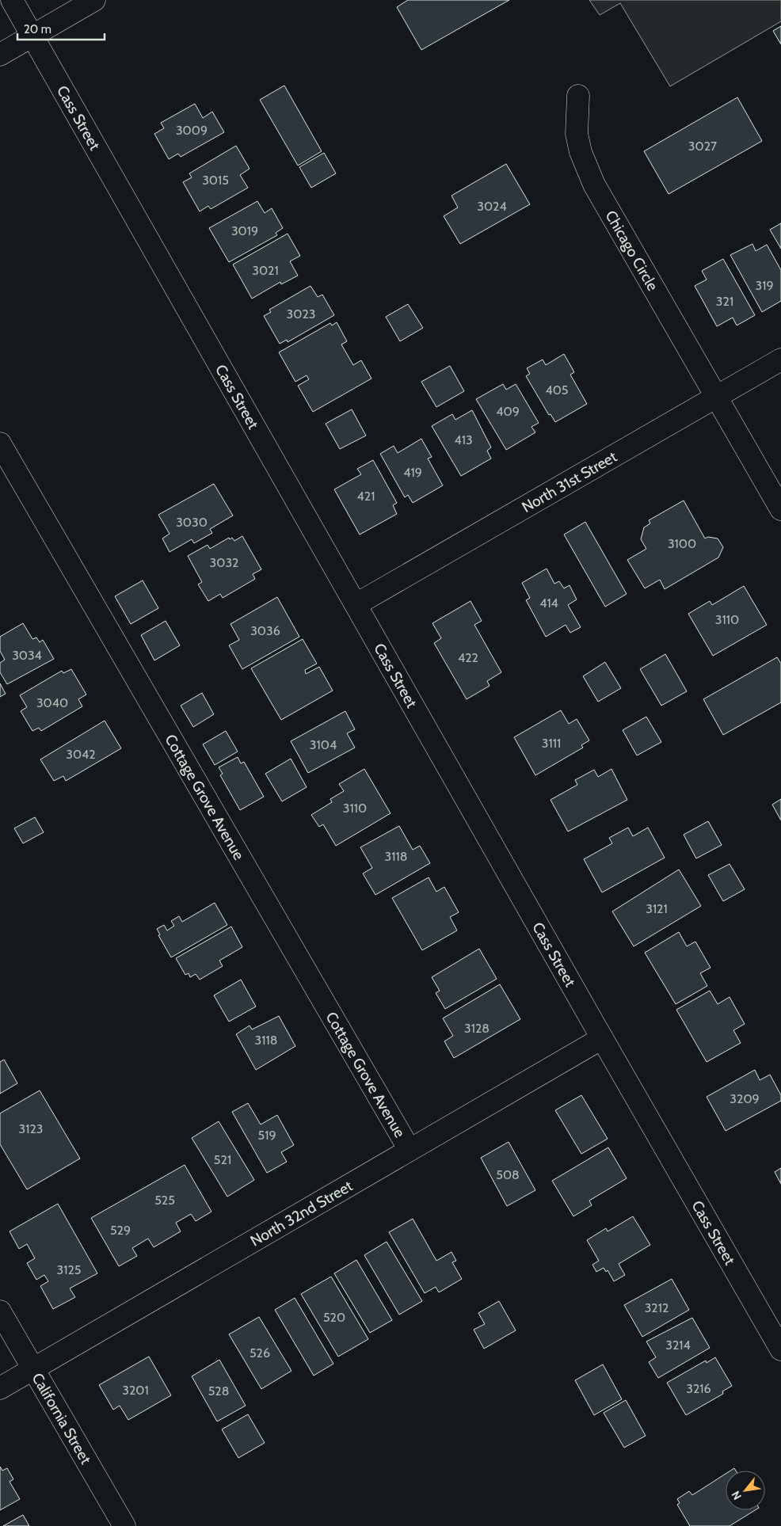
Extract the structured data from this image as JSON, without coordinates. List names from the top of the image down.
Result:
{
  "streets": {
    "street": [
      "Cass Street",
      "Chicago Circle",
      "North 31st Street",
      "Cottage Grove Avenue",
      "North 32nd Street",
      "California Street"
    ]
  },
  "crossings": [
    ["Cass Street", "North 31st Street"],
    ["Cass Street", "North 32nd Street"],
    ["Chicago Circle", "North 31st Street"],
    ["Cottage Grove Avenue", "North 32nd Street"],
    ["North 32nd Street", "California Street"]
  ],
  "house_numbers": [
    "3009",
    "3027",
    "3015",
    "3024",
    "3019",
    "3021",
    "319",
    "321",
    "3023",
    "405",
    "409",
    "413",
    "419",
    "421",
    "3030",
    "3100",
    "3032",
    "414",
    "3110",
    "3036",
    "3034",
    "422",
    "3040",
    "3111",
    "3104",
    "3042",
    "3110",
    "3118",
    "3121",
    "3128",
    "3118",
    "3209",
    "3123",
    "519",
    "521",
    "508",
    "525",
    "529",
    "3125",
    "3212",
    "520",
    "3214",
    "526",
    "3216",
    "3201",
    "528"
  ],
  "scale_bar": "20 m",
  "north": "bottom left"
}
